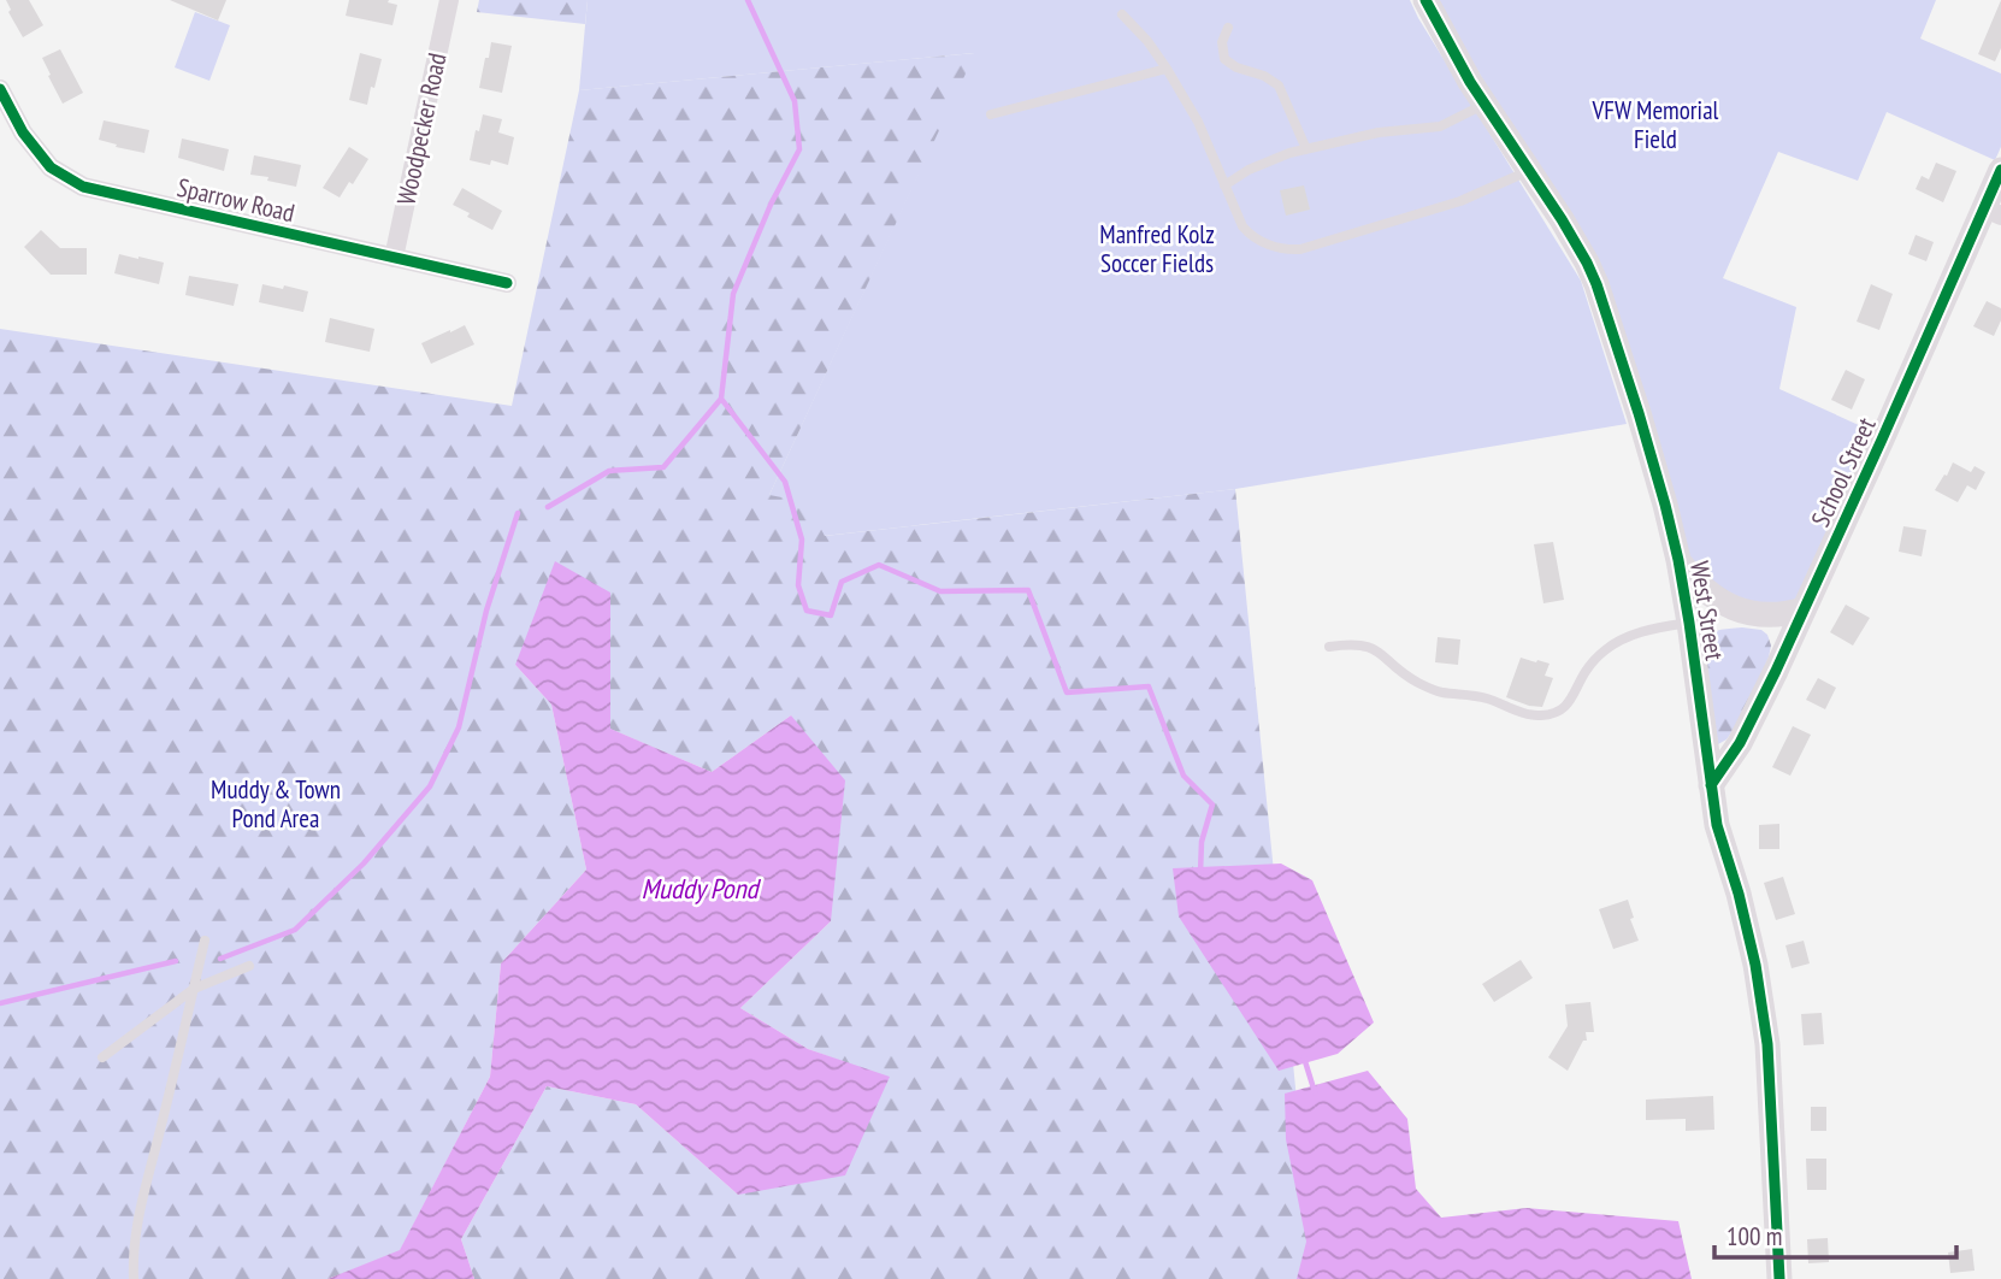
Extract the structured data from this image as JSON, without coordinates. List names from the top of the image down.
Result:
{
  "streets": {
    "street": [
      "Woodpecker Road",
      "Sparrow Road",
      "School Street",
      "West Street"
    ]
  },
  "crossings": [
    ["Woodpecker Road", "Sparrow Road"],
    ["School Street", "West Street"]
  ],
  "water": ["Muddy Pond"],
  "parks": ["VFW Memorial Field", "Manfred Kolz Soccer Fields", "Muddy & Town Pond Area"],
  "scale_bar": "100 m"
}
